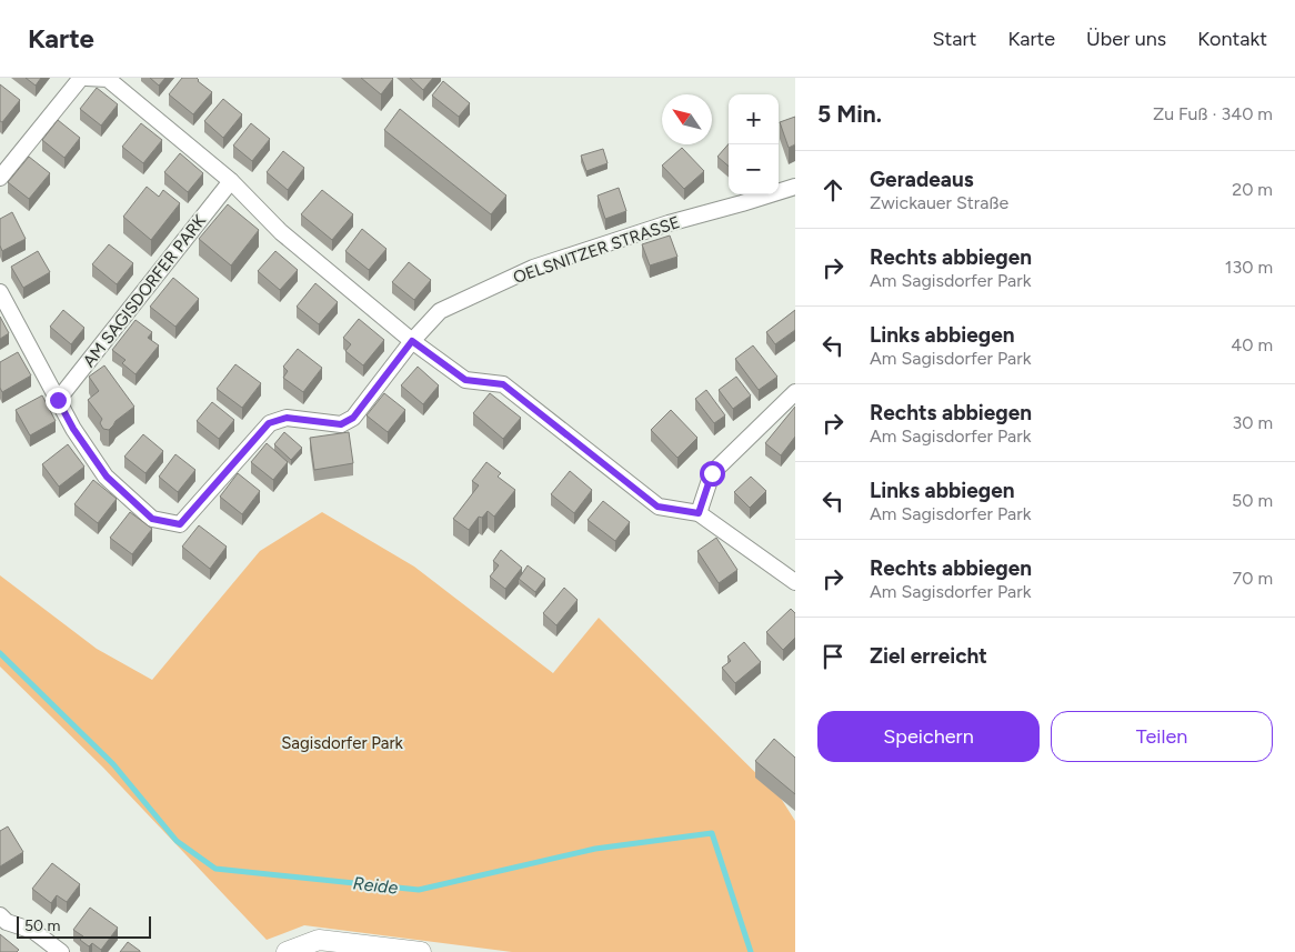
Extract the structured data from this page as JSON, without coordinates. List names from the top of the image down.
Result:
{
  "streets": {
    "street": ["OELSNITZER STRASSE", "AM SAGISDORFER PARK"]
  },
  "water": ["Reide"],
  "parks": ["Sagisdorfer Park"],
  "scale_bar": "50 m",
  "north": "top left",
  "page": {
    "header": "Karte",
    "nav": [
      "Start",
      "Karte",
      "Über uns",
      "Kontakt"
    ],
    "heading": ["5 Min.", "Zu Fuß · 340 m"],
    "map_buttons": ["+", "−"],
    "list": [
      ["Geradeaus", "Zwickauer Straße", "20 m"],
      ["Rechts abbiegen", "Am Sagisdorfer Park", "130 m"],
      ["Links abbiegen", "Am Sagisdorfer Park", "40 m"],
      ["Rechts abbiegen", "Am Sagisdorfer Park", "30 m"],
      ["Links abbiegen", "Am Sagisdorfer Park", "50 m"],
      ["Rechts abbiegen", "Am Sagisdorfer Park", "70 m"],
      "Ziel erreicht"
    ],
    "buttons": ["Speichern", "Teilen"],
    "scale": "50 m"
  }
}
